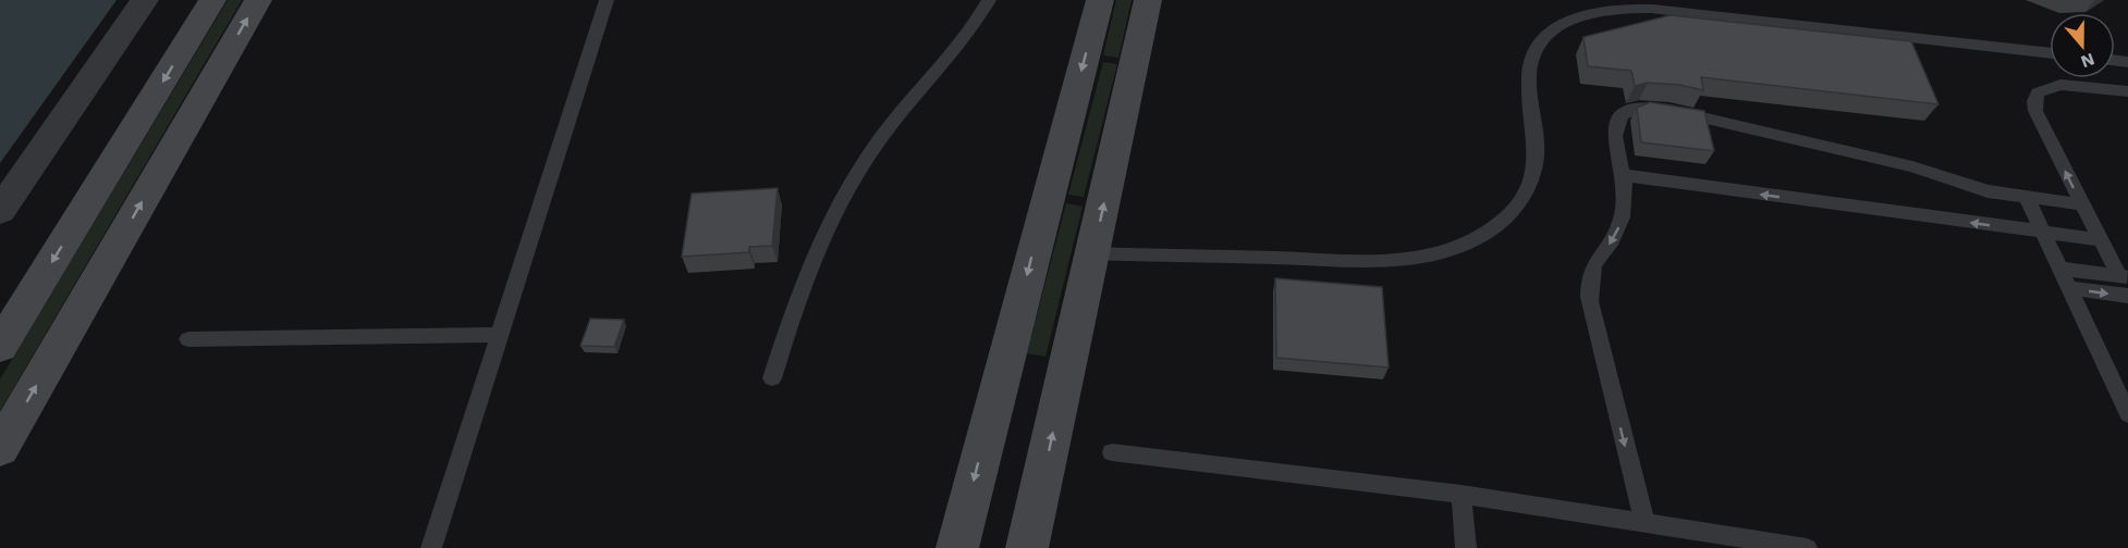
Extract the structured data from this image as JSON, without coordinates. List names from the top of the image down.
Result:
{
  "north": "bottom"
}
